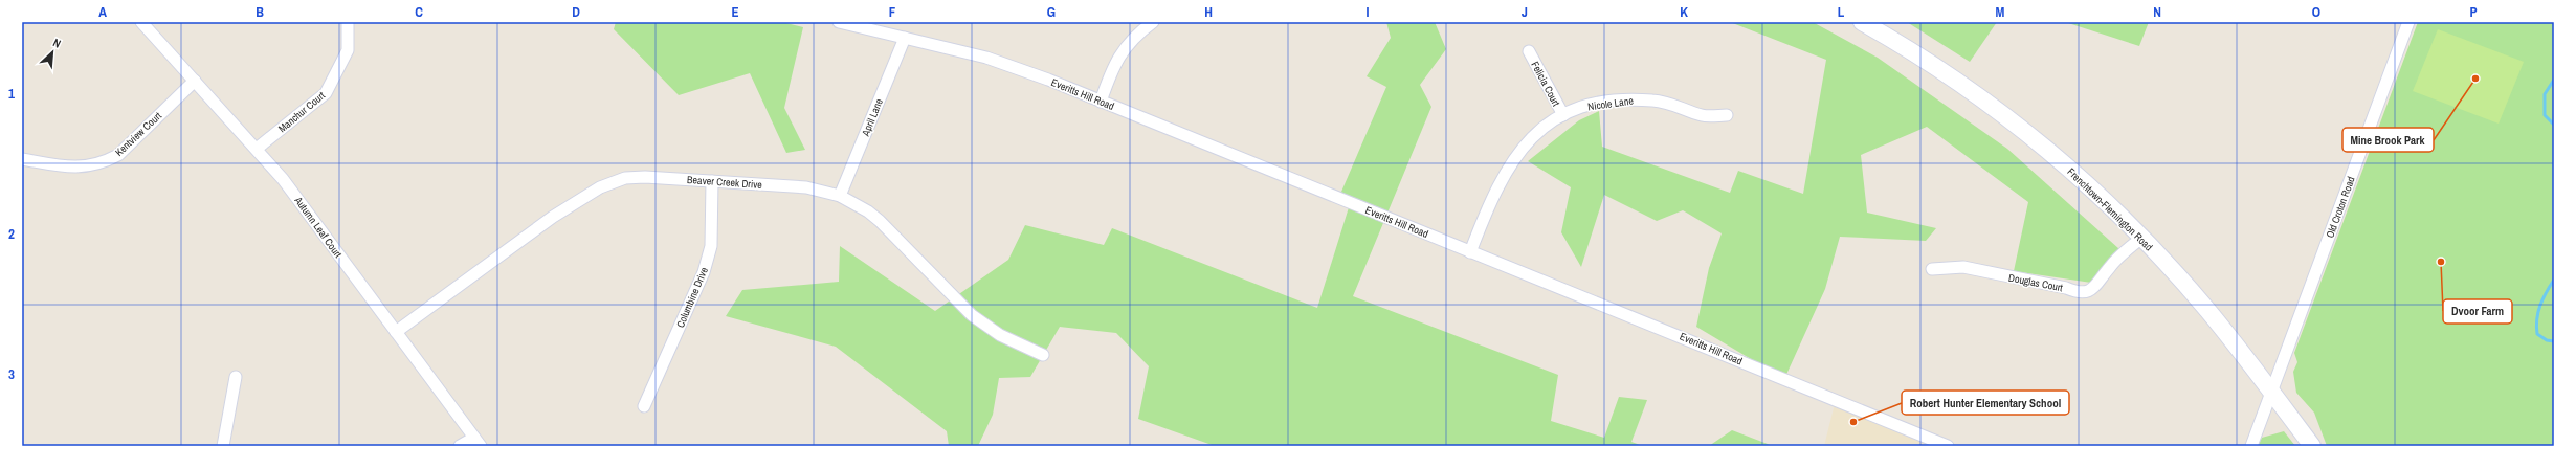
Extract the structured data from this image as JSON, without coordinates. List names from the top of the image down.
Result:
{
  "streets": {
    "main road": ["Frenchtown-Flemington Road"],
    "street": [
      "Felicia Court",
      "Everitts Hill Road",
      "Nicole Lane",
      "Manchur Court",
      "April Lane",
      "Kentview Court",
      "Beaver Creek Drive",
      "Old Croton Road",
      "Autumn Leaf Court",
      "Douglas Court",
      "Columbine Drive"
    ]
  },
  "crossings": [
    ["Felicia Court", "Nicole Lane"],
    ["Everitts Hill Road", "Nicole Lane"],
    ["Everitts Hill Road", "April Lane"],
    ["Manchur Court", "Autumn Leaf Court"],
    ["April Lane", "Beaver Creek Drive"],
    ["Kentview Court", "Autumn Leaf Court"],
    ["Beaver Creek Drive", "Autumn Leaf Court"],
    ["Beaver Creek Drive", "Columbine Drive"],
    ["Old Croton Road", "Frenchtown-Flemington Road"],
    ["Frenchtown-Flemington Road", "Douglas Court"]
  ],
  "places": ["Mine Brook Park", "Dvoor Farm", "Robert Hunter Elementary School"],
  "north": "top right",
  "grid": {
    "columns": [
      "A",
      "B",
      "C",
      "D",
      "E",
      "F",
      "G",
      "H",
      "I",
      "J",
      "K",
      "L",
      "M",
      "N",
      "O",
      "P"
    ],
    "rows": ["1", "2", "3"]
  }
}
